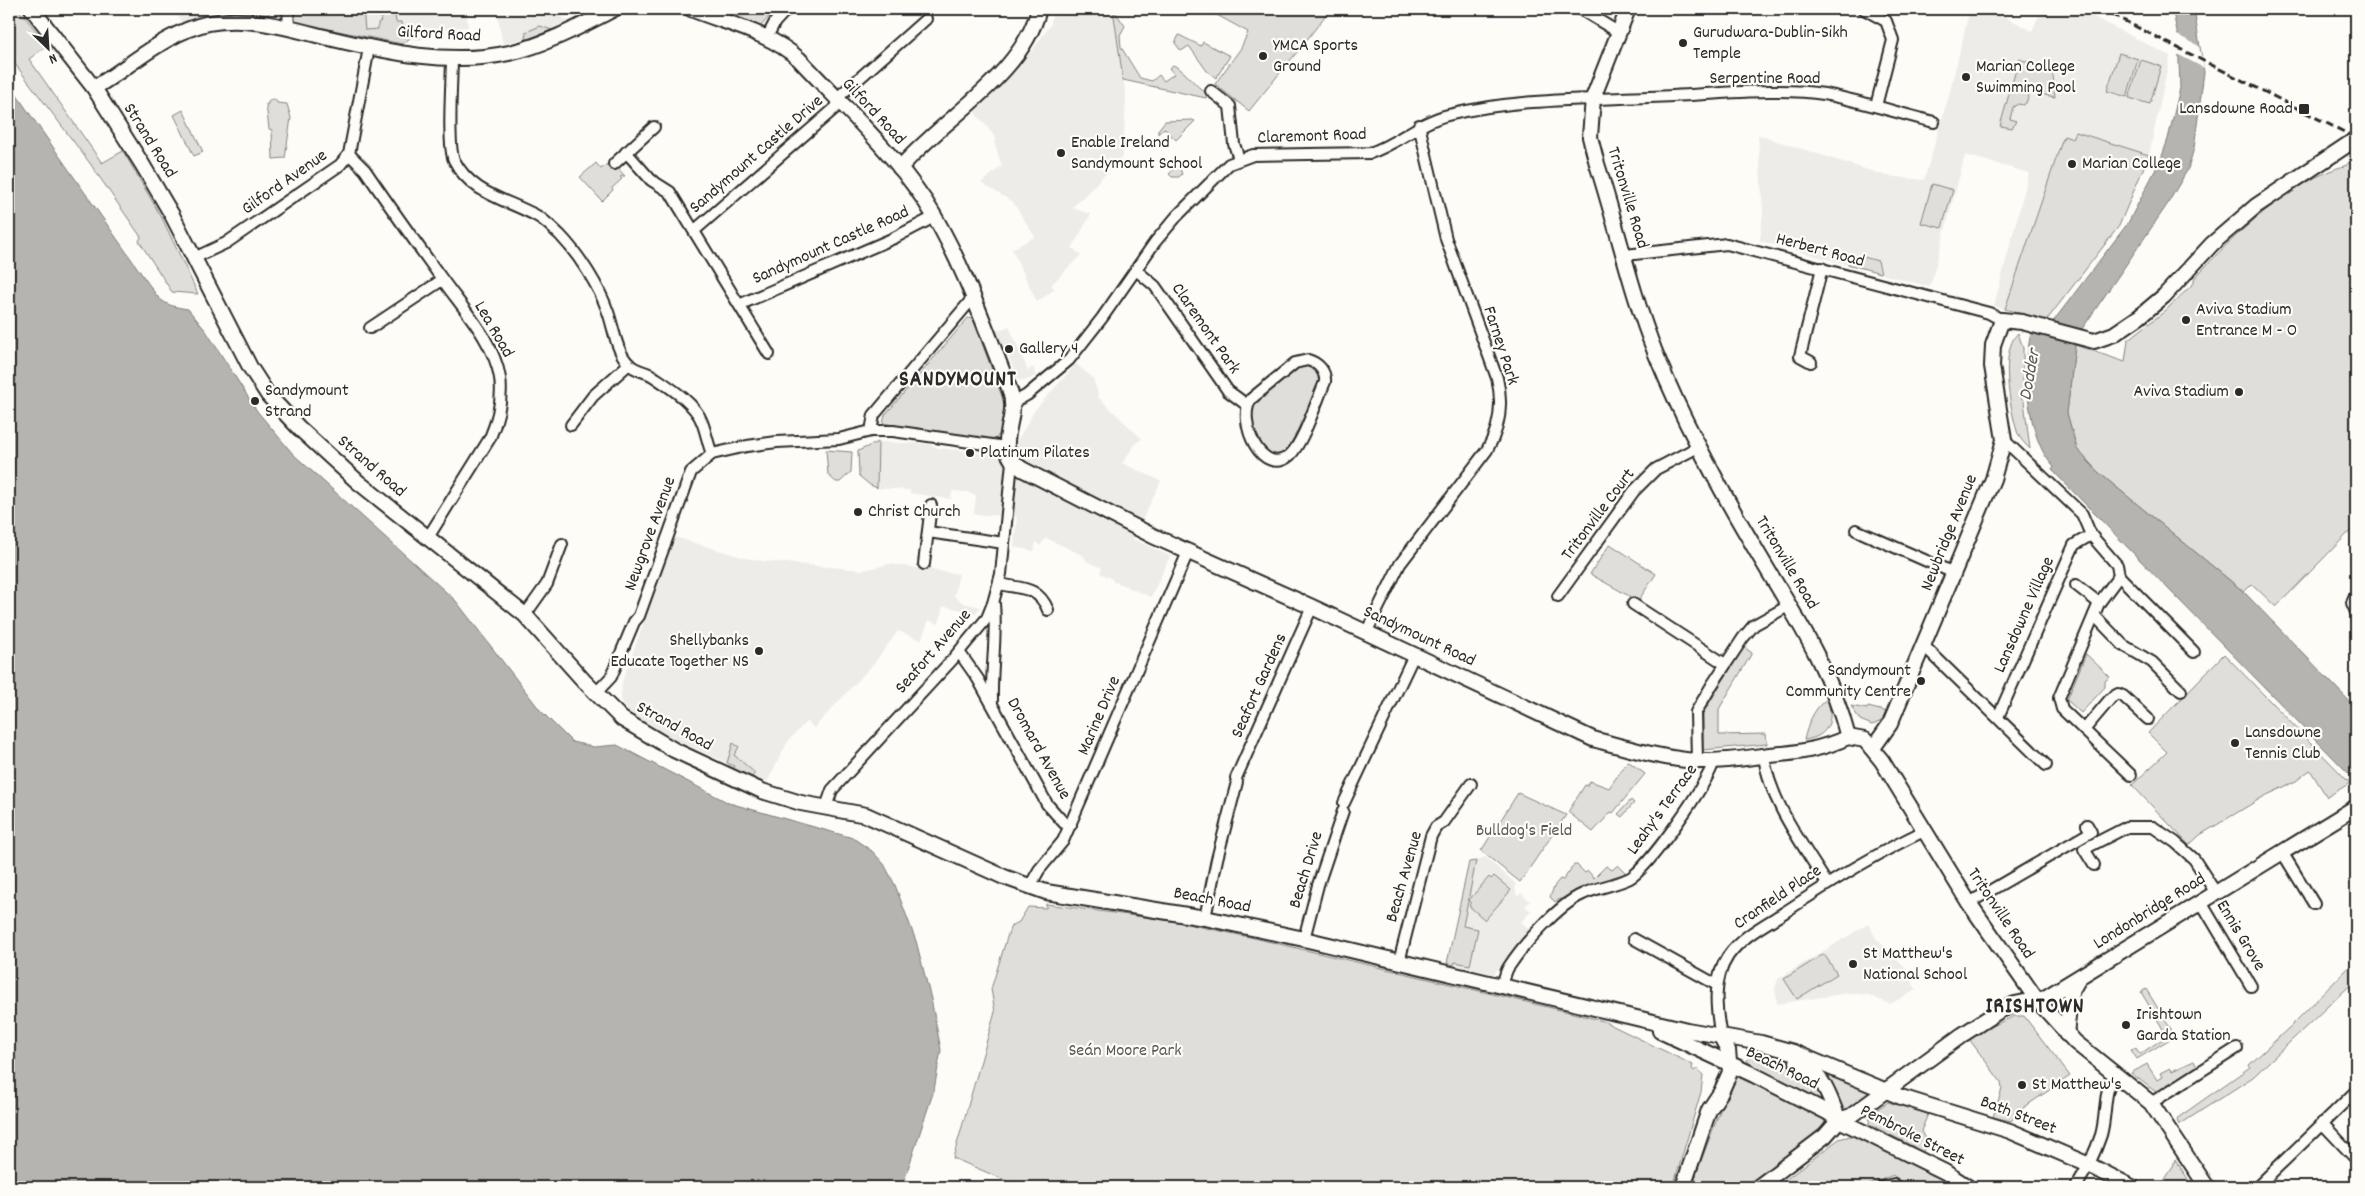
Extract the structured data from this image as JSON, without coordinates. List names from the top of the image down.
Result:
{
  "streets": {
    "street": [
      "Gilford Road",
      "Serpentine Road",
      "Claremont Road",
      "Strand Road",
      "Sandymount Castle Drive",
      "Gilford Avenue",
      "Tritonville Road",
      "Sandymount Castle Road",
      "Herbert Road",
      "Claremont Park",
      "Lea Road",
      "Farney Park",
      "Tritonville Court",
      "Newbridge Avenue",
      "Newgrove Avenue",
      "Lansdowne Village",
      "Sandymount Road",
      "Seafort Avenue",
      "Seafort Gardens",
      "Marine Drive",
      "Dromard Avenue",
      "Leahy's Terrace",
      "Beach Drive",
      "Beach Avenue",
      "Cranfield Place",
      "Beach Road",
      "Londonbridge Road",
      "Ennis Grove",
      "Bath Street",
      "Pembroke Street"
    ]
  },
  "crossings": [
    ["Gilford Road", "Claremont Road"],
    ["Gilford Road", "Strand Road"],
    ["Gilford Road", "Sandymount Castle Drive"],
    ["Gilford Road", "Gilford Avenue"],
    ["Gilford Road", "Sandymount Castle Road"],
    ["Serpentine Road", "Claremont Road"],
    ["Serpentine Road", "Tritonville Road"],
    ["Claremont Road", "Tritonville Road"],
    ["Claremont Road", "Claremont Park"],
    ["Claremont Road", "Farney Park"],
    ["Strand Road", "Gilford Avenue"],
    ["Strand Road", "Lea Road"],
    ["Strand Road", "Newgrove Avenue"],
    ["Strand Road", "Seafort Avenue"],
    ["Strand Road", "Beach Road"],
    ["Gilford Avenue", "Lea Road"],
    ["Tritonville Road", "Herbert Road"],
    ["Tritonville Road", "Tritonville Court"],
    ["Tritonville Road", "Newbridge Avenue"],
    ["Tritonville Road", "Sandymount Road"],
    ["Tritonville Road", "Cranfield Place"],
    ["Tritonville Road", "Londonbridge Road"],
    ["Herbert Road", "Newbridge Avenue"],
    ["Farney Park", "Sandymount Road"],
    ["Sandymount Road", "Seafort Avenue"],
    ["Sandymount Road", "Seafort Gardens"],
    ["Sandymount Road", "Marine Drive"],
    ["Sandymount Road", "Leahy's Terrace"],
    ["Sandymount Road", "Beach Drive"],
    ["Seafort Avenue", "Dromard Avenue"],
    ["Seafort Avenue", "Beach Road"],
    ["Seafort Gardens", "Beach Road"],
    ["Marine Drive", "Dromard Avenue"],
    ["Marine Drive", "Beach Road"],
    ["Leahy's Terrace", "Beach Road"],
    ["Beach Drive", "Beach Road"],
    ["Beach Avenue", "Beach Road"],
    ["Cranfield Place", "Beach Road"],
    ["Beach Road", "Londonbridge Road"],
    ["Beach Road", "Bath Street"],
    ["Beach Road", "Pembroke Street"],
    ["Londonbridge Road", "Ennis Grove"],
    ["Londonbridge Road", "Bath Street"],
    ["Londonbridge Road", "Pembroke Street"]
  ],
  "districts": ["SANDYMOUNT", "IRISHTOWN"],
  "water": ["Dodder"],
  "parks": ["Bulldog's Field", "Seán Moore Park"],
  "places": {
    "other": [
      "Gurudwara-Dublin-Sikh Temple",
      "YMCA Sports Ground",
      "Marian College Swimming Pool",
      "Enable Ireland Sandymount School",
      "Marian College",
      "Aviva Stadium Entrance M - O",
      "Gallery 4",
      "Aviva Stadium",
      "Sandymount Strand",
      "Platinum Pilates",
      "Christ Church",
      "Shellybanks Educate Together NS",
      "Sandymount Community Centre",
      "Lansdowne Tennis Club",
      "St Matthew's National School",
      "Irishtown Garda Station",
      "St Matthew's"
    ],
    "transit": ["Lansdowne Road"]
  },
  "north": "bottom right"
}
